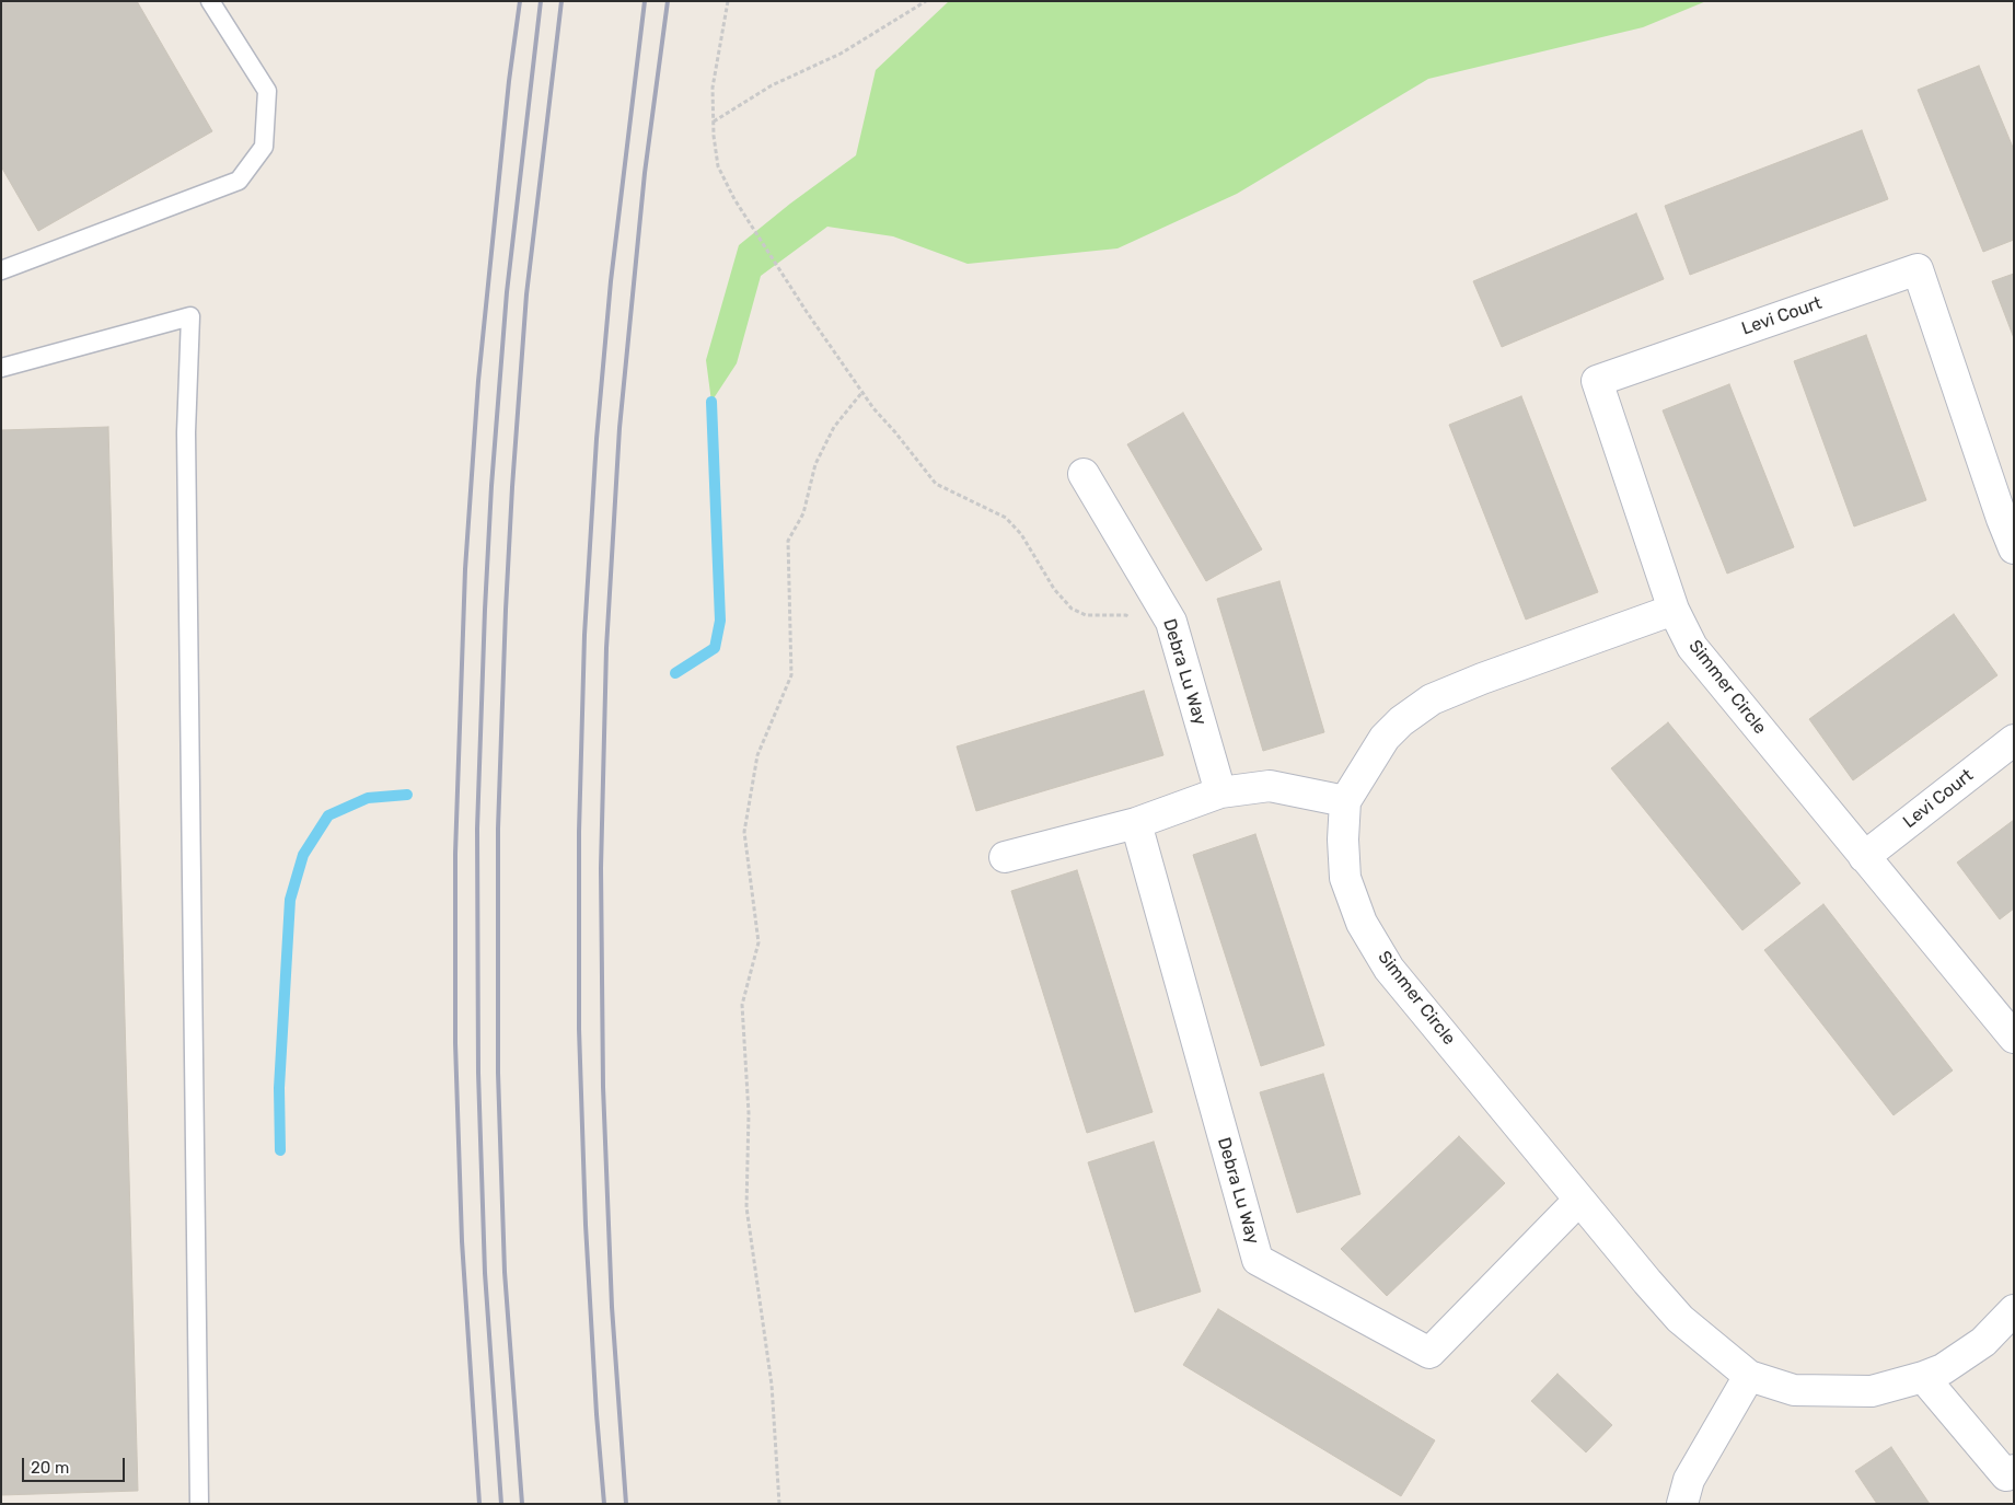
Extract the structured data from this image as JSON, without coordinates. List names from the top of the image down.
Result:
{
  "streets": {
    "street": ["Levi Court", "Debra Lu Way", "Simmer Circle"]
  },
  "crossings": [
    ["Levi Court", "Simmer Circle"],
    ["Debra Lu Way", "Simmer Circle"]
  ],
  "scale_bar": "20 m"
}
